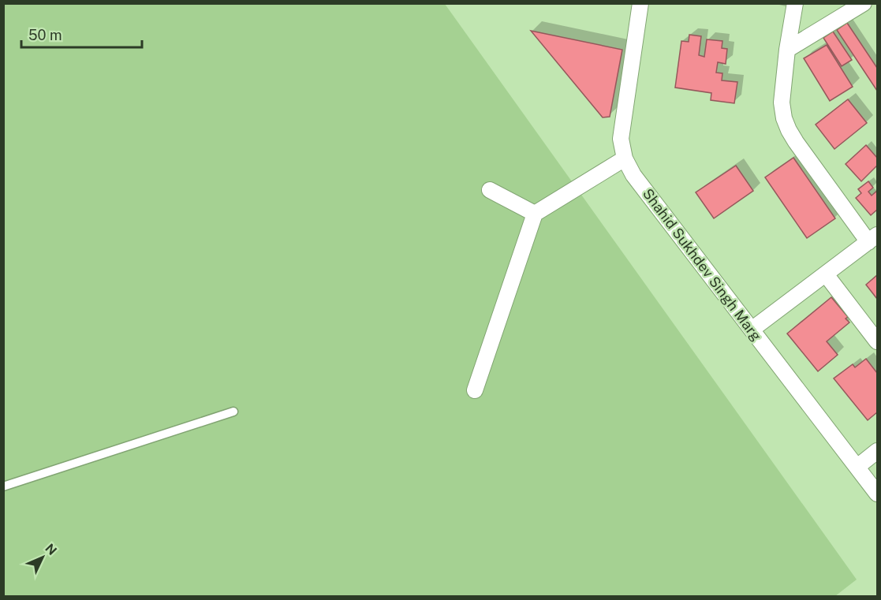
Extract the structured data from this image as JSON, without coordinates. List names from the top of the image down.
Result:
{
  "streets": {
    "street": ["Shahid Sukhdev Singh Marg"]
  },
  "scale_bar": "50 m",
  "north": "top right"
}
